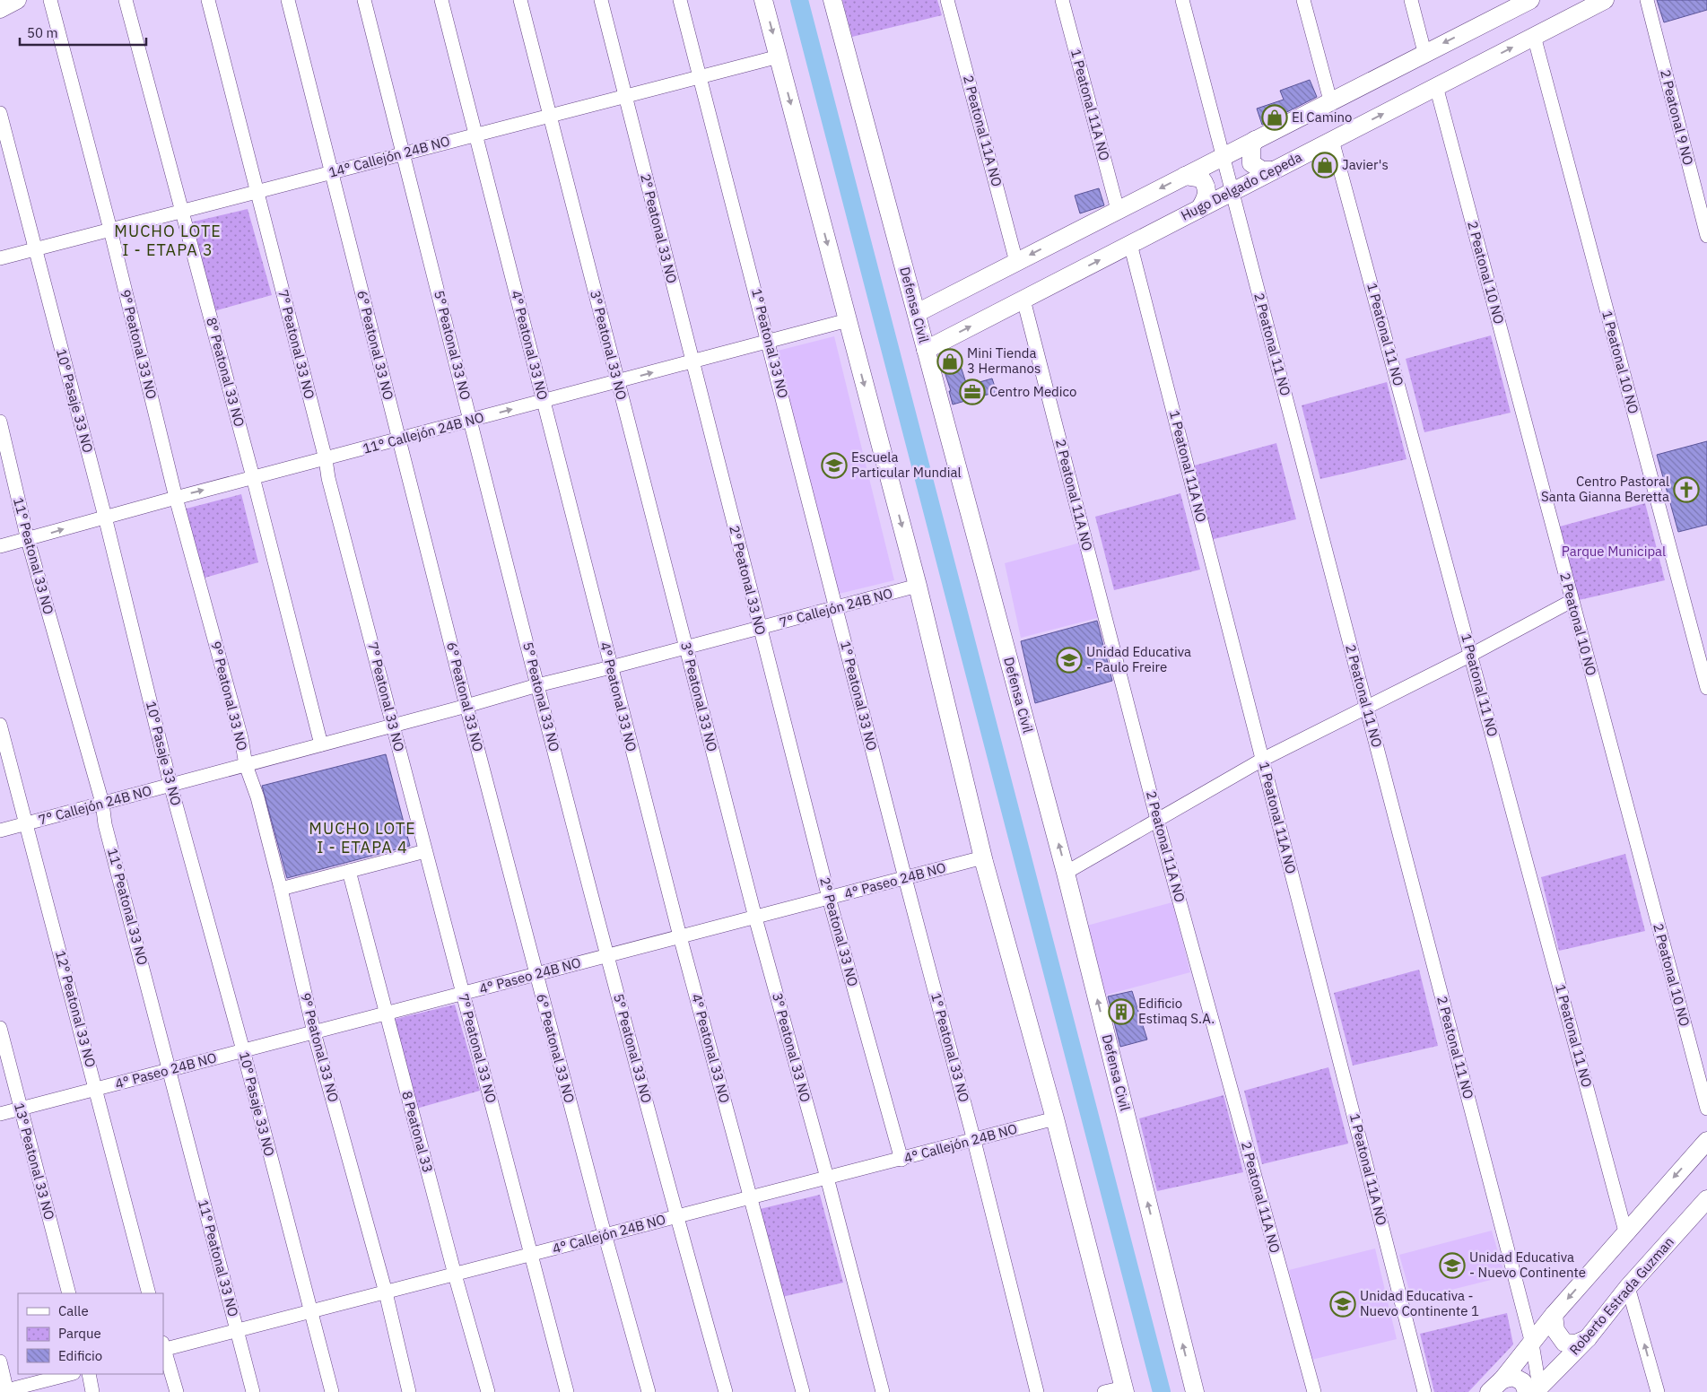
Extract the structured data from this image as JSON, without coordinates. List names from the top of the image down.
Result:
{
  "streets": {
    "street": [
      "1 Peatonal 11A NO",
      "2 Peatonal 9 NO",
      "2 Peatonal 11A NO",
      "14° Callejón 24B NO",
      "Hugo Delgado Cepeda",
      "2° Peatonal 33 NO",
      "2 Peatonal 10 NO",
      "Defensa Civil",
      "1 Peatonal 11 NO",
      "1° Peatonal 33 NO",
      "9° Peatonal 33 NO",
      "7° Peatonal 33 NO",
      "2 Peatonal 11 NO",
      "6° Peatonal 33 NO",
      "5° Peatonal 33 NO",
      "4° Peatonal 33 NO",
      "3° Peatonal 33 NO",
      "1 Peatonal 10 NO",
      "8° Peatonal 33 NO",
      "10° Pasaje 33 NO",
      "11° Callejón 24B NO",
      "11° Peatonal 33 NO",
      "7° Callejón 24B NO",
      "4° Paseo 24B NO",
      "12° Peatonal 33 NO",
      "8 Peatonal 33",
      "4° Callejón 24B NO",
      "13° Peatonal 33 NO",
      "Roberto Estrada Guzman"
    ]
  },
  "crossings": [
    ["1 Peatonal 11A NO", "Hugo Delgado Cepeda"],
    ["2 Peatonal 11A NO", "Hugo Delgado Cepeda"],
    ["14° Callejón 24B NO", "2° Peatonal 33 NO"],
    ["14° Callejón 24B NO", "1° Peatonal 33 NO"],
    ["14° Callejón 24B NO", "9° Peatonal 33 NO"],
    ["14° Callejón 24B NO", "7° Peatonal 33 NO"],
    ["14° Callejón 24B NO", "6° Peatonal 33 NO"],
    ["14° Callejón 24B NO", "5° Peatonal 33 NO"],
    ["14° Callejón 24B NO", "4° Peatonal 33 NO"],
    ["14° Callejón 24B NO", "3° Peatonal 33 NO"],
    ["14° Callejón 24B NO", "8° Peatonal 33 NO"],
    ["14° Callejón 24B NO", "10° Pasaje 33 NO"],
    ["Hugo Delgado Cepeda", "2 Peatonal 10 NO"],
    ["Hugo Delgado Cepeda", "Defensa Civil"],
    ["Hugo Delgado Cepeda", "1 Peatonal 11 NO"],
    ["Hugo Delgado Cepeda", "2 Peatonal 11 NO"],
    ["Hugo Delgado Cepeda", "1 Peatonal 10 NO"],
    ["2° Peatonal 33 NO", "11° Callejón 24B NO"],
    ["2° Peatonal 33 NO", "7° Callejón 24B NO"],
    ["2° Peatonal 33 NO", "4° Paseo 24B NO"],
    ["2° Peatonal 33 NO", "4° Callejón 24B NO"],
    ["1° Peatonal 33 NO", "11° Callejón 24B NO"],
    ["1° Peatonal 33 NO", "7° Callejón 24B NO"],
    ["1° Peatonal 33 NO", "4° Paseo 24B NO"],
    ["1° Peatonal 33 NO", "4° Callejón 24B NO"],
    ["9° Peatonal 33 NO", "11° Callejón 24B NO"],
    ["9° Peatonal 33 NO", "7° Callejón 24B NO"],
    ["9° Peatonal 33 NO", "4° Paseo 24B NO"],
    ["9° Peatonal 33 NO", "4° Callejón 24B NO"],
    ["7° Peatonal 33 NO", "11° Callejón 24B NO"],
    ["7° Peatonal 33 NO", "7° Callejón 24B NO"],
    ["7° Peatonal 33 NO", "4° Paseo 24B NO"],
    ["7° Peatonal 33 NO", "4° Callejón 24B NO"],
    ["2 Peatonal 11 NO", "Roberto Estrada Guzman"],
    ["6° Peatonal 33 NO", "11° Callejón 24B NO"],
    ["6° Peatonal 33 NO", "7° Callejón 24B NO"],
    ["6° Peatonal 33 NO", "4° Paseo 24B NO"],
    ["6° Peatonal 33 NO", "4° Callejón 24B NO"],
    ["5° Peatonal 33 NO", "11° Callejón 24B NO"],
    ["5° Peatonal 33 NO", "7° Callejón 24B NO"],
    ["5° Peatonal 33 NO", "4° Paseo 24B NO"],
    ["5° Peatonal 33 NO", "4° Callejón 24B NO"],
    ["4° Peatonal 33 NO", "11° Callejón 24B NO"],
    ["4° Peatonal 33 NO", "7° Callejón 24B NO"],
    ["4° Peatonal 33 NO", "4° Paseo 24B NO"],
    ["4° Peatonal 33 NO", "4° Callejón 24B NO"],
    ["3° Peatonal 33 NO", "11° Callejón 24B NO"],
    ["3° Peatonal 33 NO", "7° Callejón 24B NO"],
    ["3° Peatonal 33 NO", "4° Paseo 24B NO"],
    ["3° Peatonal 33 NO", "4° Callejón 24B NO"],
    ["8° Peatonal 33 NO", "11° Callejón 24B NO"],
    ["8° Peatonal 33 NO", "7° Callejón 24B NO"],
    ["10° Pasaje 33 NO", "11° Callejón 24B NO"],
    ["10° Pasaje 33 NO", "7° Callejón 24B NO"],
    ["10° Pasaje 33 NO", "4° Paseo 24B NO"],
    ["10° Pasaje 33 NO", "4° Callejón 24B NO"],
    ["11° Callejón 24B NO", "11° Peatonal 33 NO"],
    ["11° Peatonal 33 NO", "7° Callejón 24B NO"],
    ["11° Peatonal 33 NO", "4° Paseo 24B NO"],
    ["11° Peatonal 33 NO", "4° Callejón 24B NO"],
    ["7° Callejón 24B NO", "12° Peatonal 33 NO"],
    ["4° Paseo 24B NO", "12° Peatonal 33 NO"],
    ["4° Paseo 24B NO", "8 Peatonal 33"],
    ["4° Paseo 24B NO", "13° Peatonal 33 NO"],
    ["8 Peatonal 33", "4° Callejón 24B NO"]
  ],
  "one_way": ["11° Callejón 24B NO"],
  "districts": ["MUCHO LOTE I - ETAPA 3", "MUCHO LOTE I - ETAPA 4"],
  "parks": ["Parque Municipal"],
  "places": {
    "shop": ["El Camino", "Javier's", "Mini Tienda 3 Hermanos"],
    "office": ["Centro Medico"],
    "school or university": [
      "Escuela Particular Mundial",
      "Unidad Educativa - Paulo Freire",
      "Unidad Educativa - Nuevo Continente",
      "Unidad Educativa - Nuevo Continente 1"
    ],
    "church": ["Centro Pastoral Santa Gianna Beretta"],
    "building": ["Edificio Estimaq S.A."]
  },
  "legend": ["Calle", "Parque", "Edificio"],
  "scale_bar": "50 m"
}
